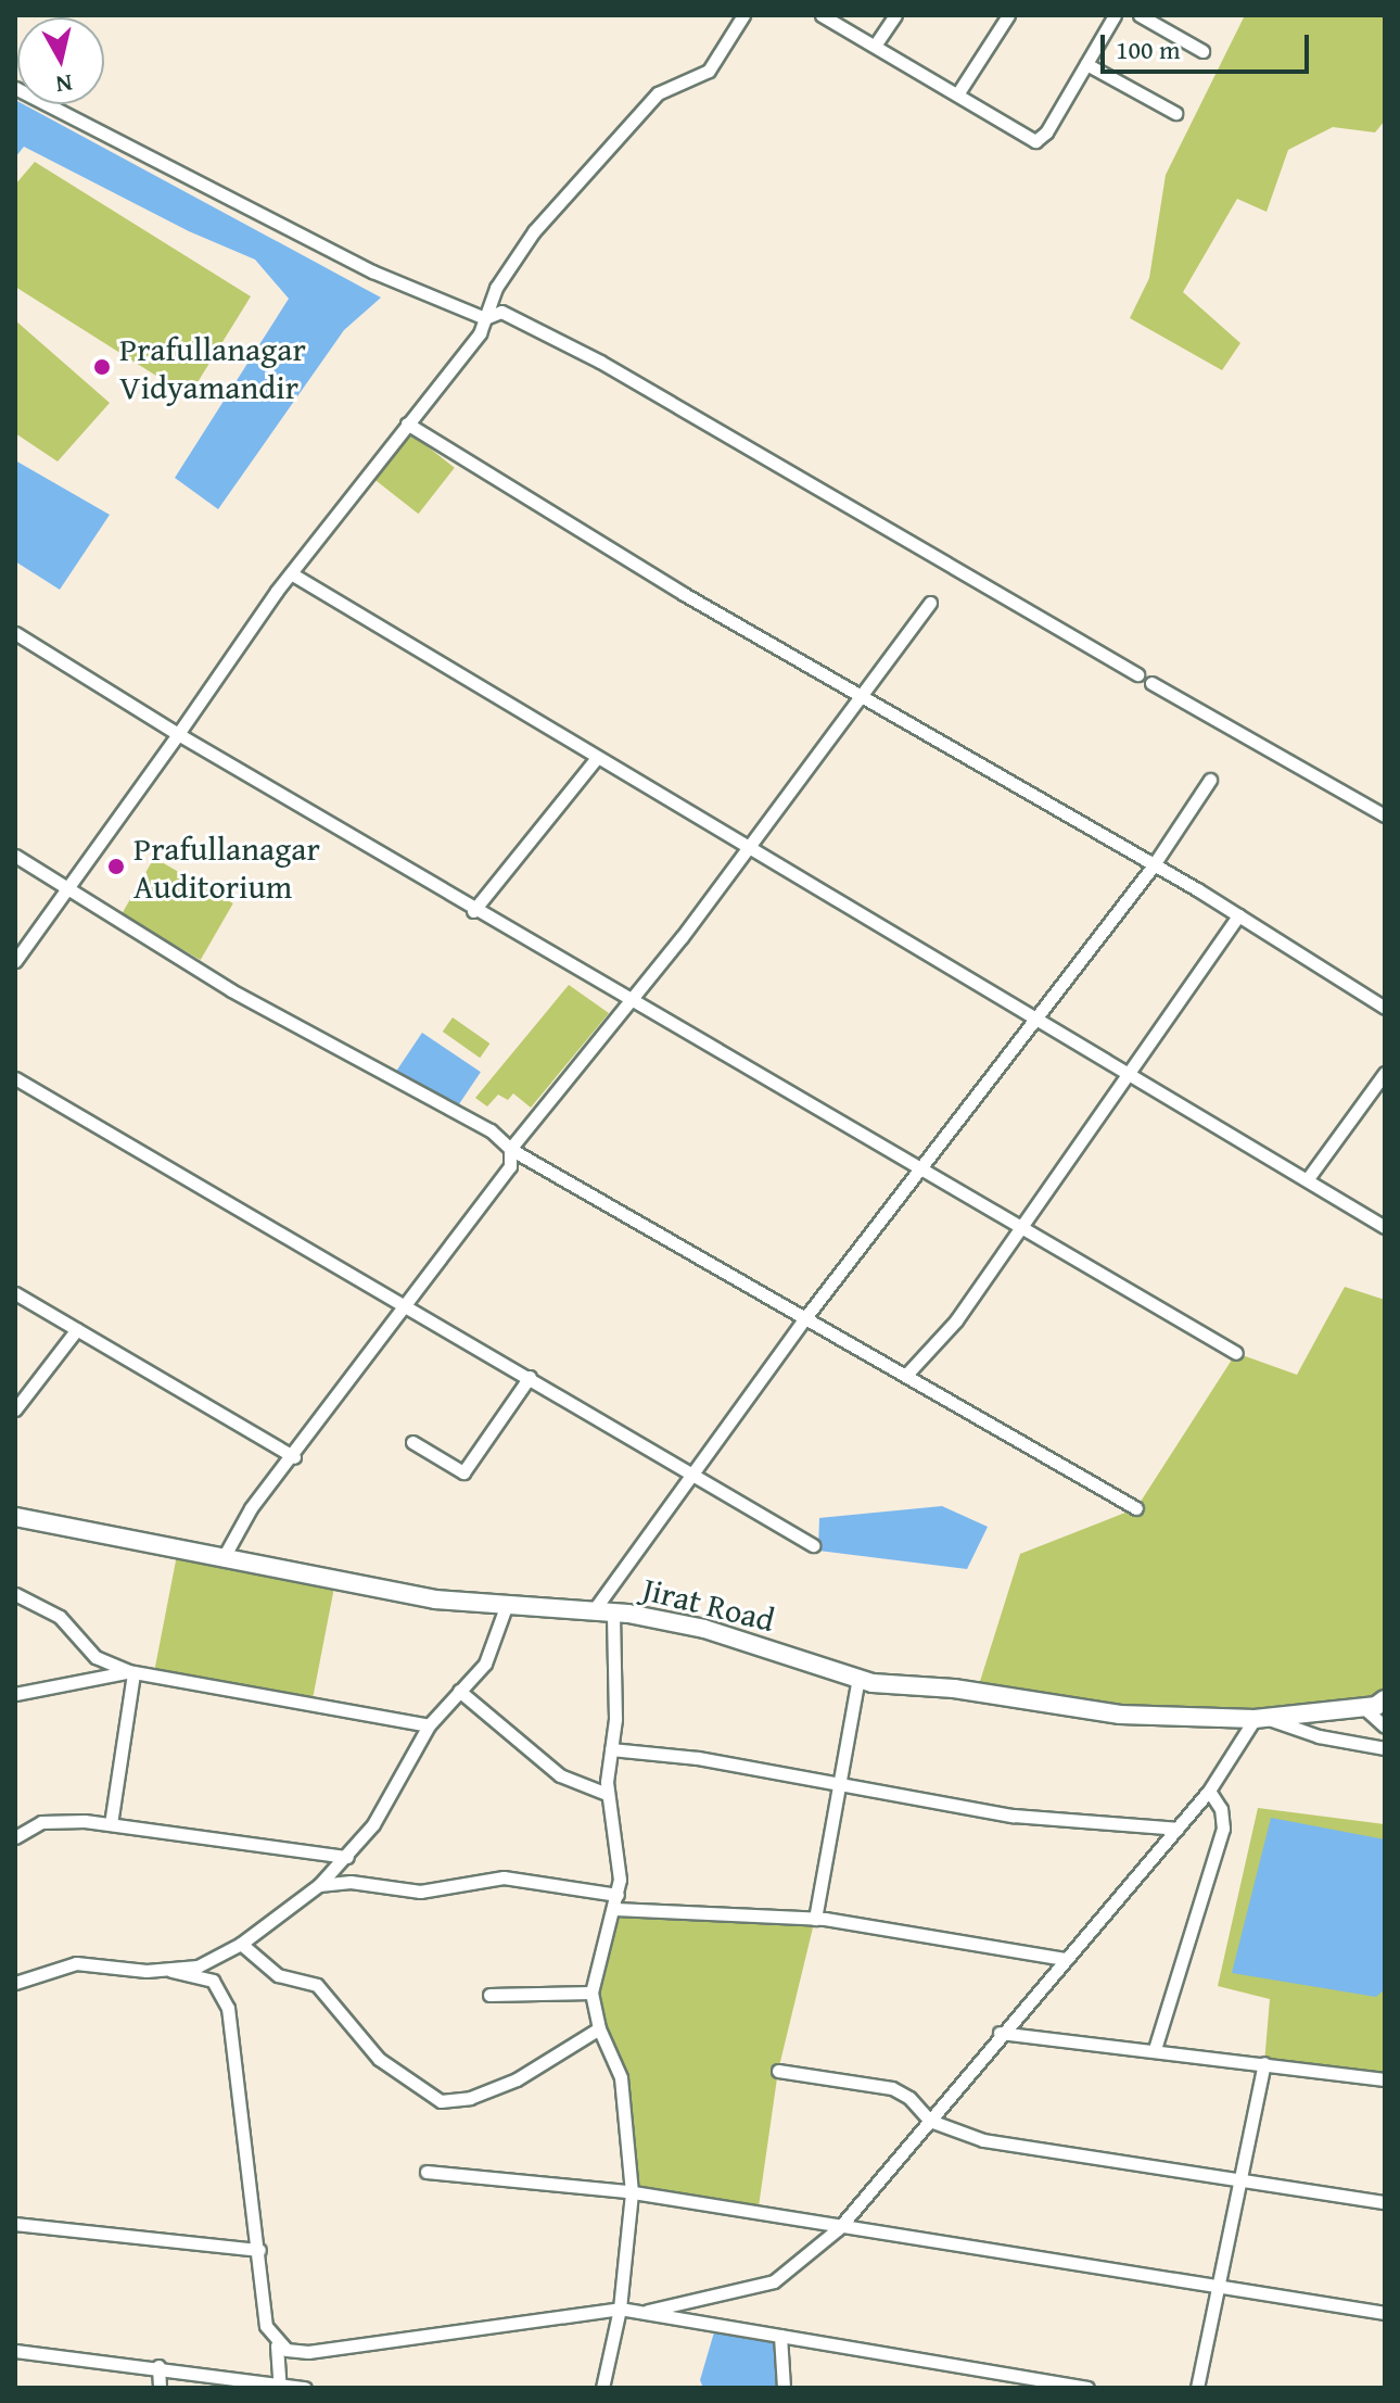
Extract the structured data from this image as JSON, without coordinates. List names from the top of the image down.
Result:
{
  "streets": {
    "main road": ["Jirat Road"]
  },
  "places": ["Prafullanagar Vidyamandir", "Prafullanagar Auditorium"],
  "scale_bar": "100 m",
  "north": "bottom"
}
